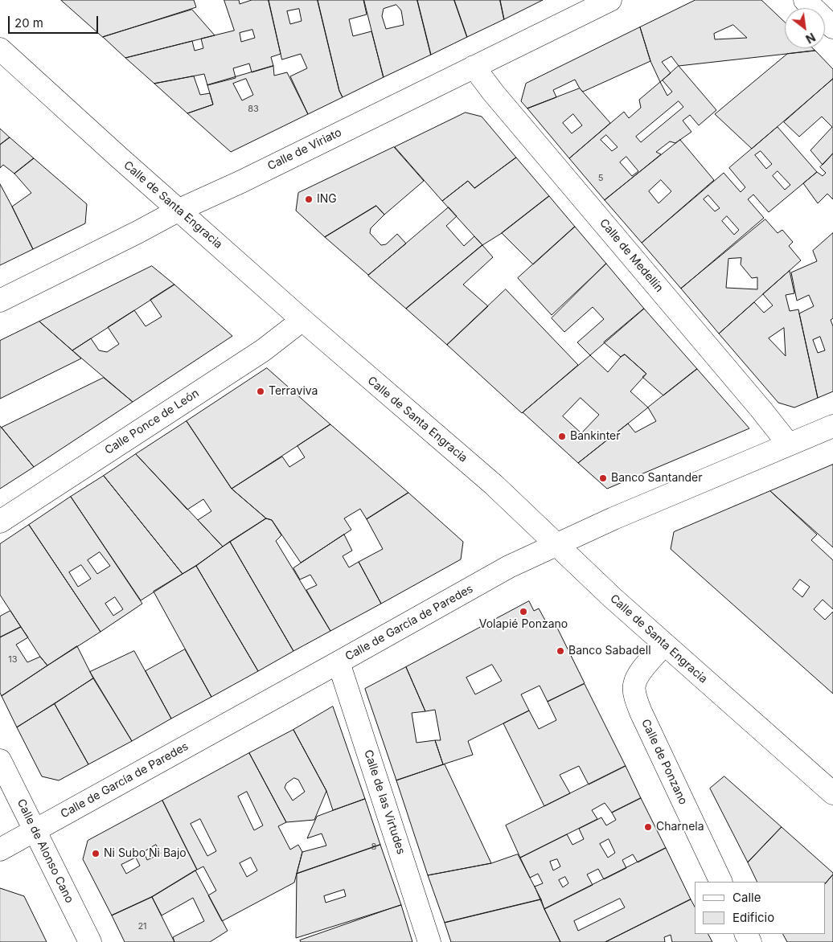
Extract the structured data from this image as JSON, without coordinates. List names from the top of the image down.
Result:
{
  "streets": {
    "street": [
      "Calle de Viriato",
      "Calle de Santa Engracia",
      "Calle de Medellín",
      "Calle Ponce de León",
      "Calle de García de Paredes",
      "Calle de Ponzano",
      "Calle de las Virtudes",
      "Calle de Alonso Cano"
    ]
  },
  "crossings": [
    ["Calle de Viriato", "Calle de Santa Engracia"],
    ["Calle de Viriato", "Calle de Medellín"],
    ["Calle de Santa Engracia", "Calle Ponce de León"],
    ["Calle de Santa Engracia", "Calle de García de Paredes"],
    ["Calle de Santa Engracia", "Calle de Ponzano"],
    ["Calle de Medellín", "Calle de García de Paredes"],
    ["Calle de García de Paredes", "Calle de las Virtudes"],
    ["Calle de García de Paredes", "Calle de Alonso Cano"]
  ],
  "places": [
    "ING",
    "Terraviva",
    "Bankinter",
    "Banco Santander",
    "Volapié Ponzano",
    "Banco Sabadell",
    "Charnela",
    "Ni Subo Ni Bajo"
  ],
  "house_numbers": [
    "83",
    "5",
    "13",
    "8",
    "21"
  ],
  "legend": ["Calle", "Edificio"],
  "scale_bar": "20 m",
  "north": "bottom right"
}
